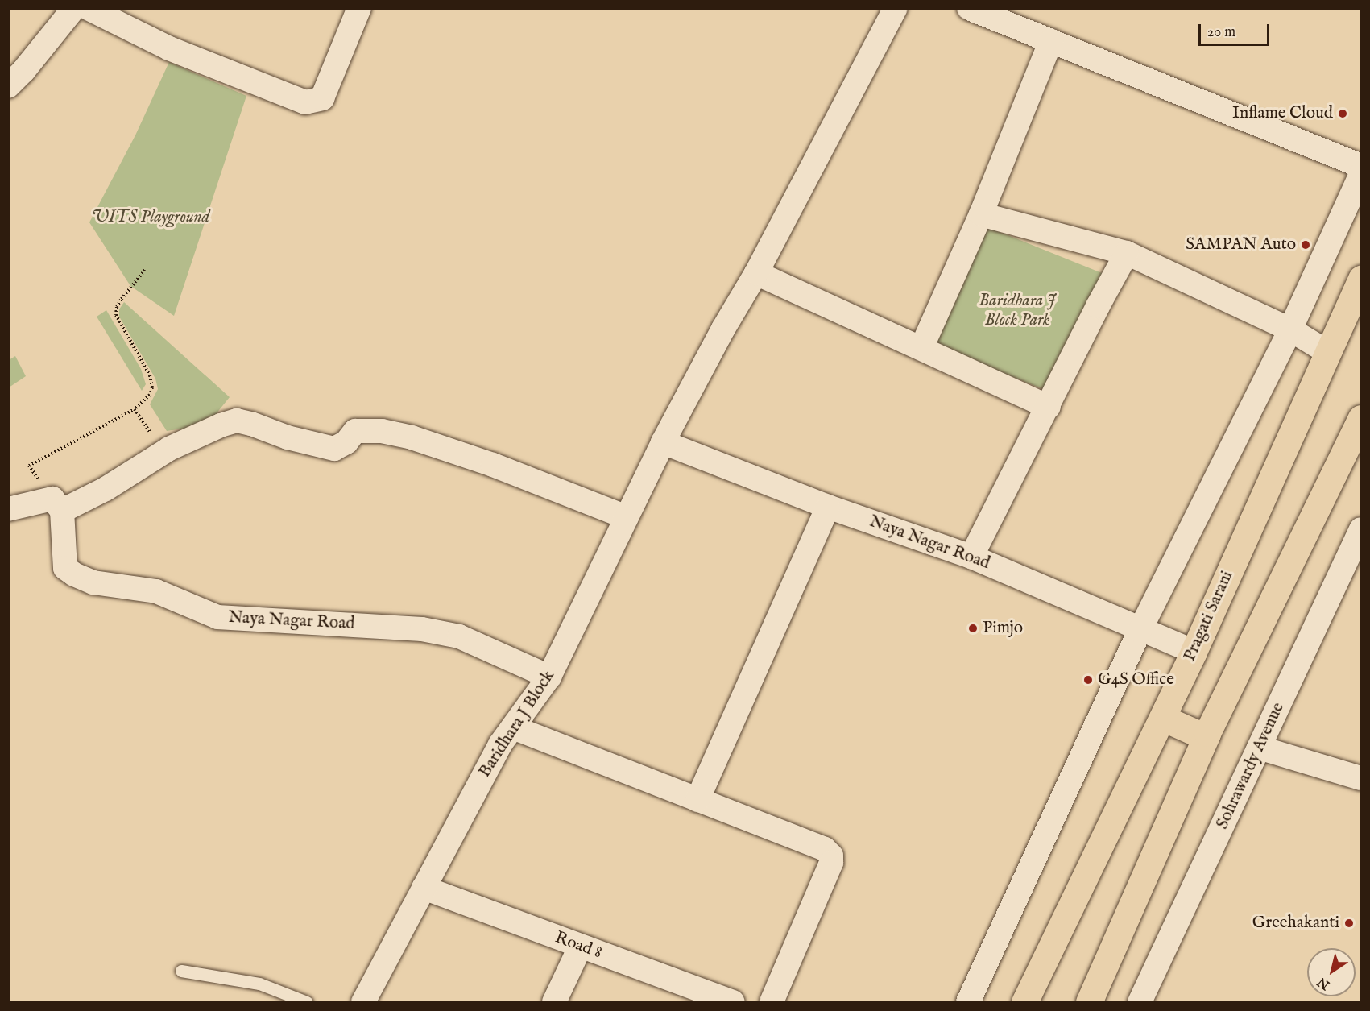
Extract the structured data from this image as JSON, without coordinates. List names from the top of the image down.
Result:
{
  "streets": {
    "main road": ["Pragati Sarani"],
    "street": [
      "Naya Nagar Road",
      "Baridhara J Block",
      "Sohrawardy Avenue",
      "Road 8"
    ]
  },
  "crossings": [
    ["Naya Nagar Road", "Pragati Sarani"],
    ["Naya Nagar Road", "Baridhara J Block"],
    ["Baridhara J Block", "Road 8"]
  ],
  "parks": ["UITS Playground", "Baridhara J Block Park"],
  "places": [
    "Inflame Cloud",
    "SAMPAN Auto",
    "Pimjo",
    "G4S Office",
    "Greehakanti"
  ],
  "scale_bar": "20 m",
  "north": "bottom left"
}
